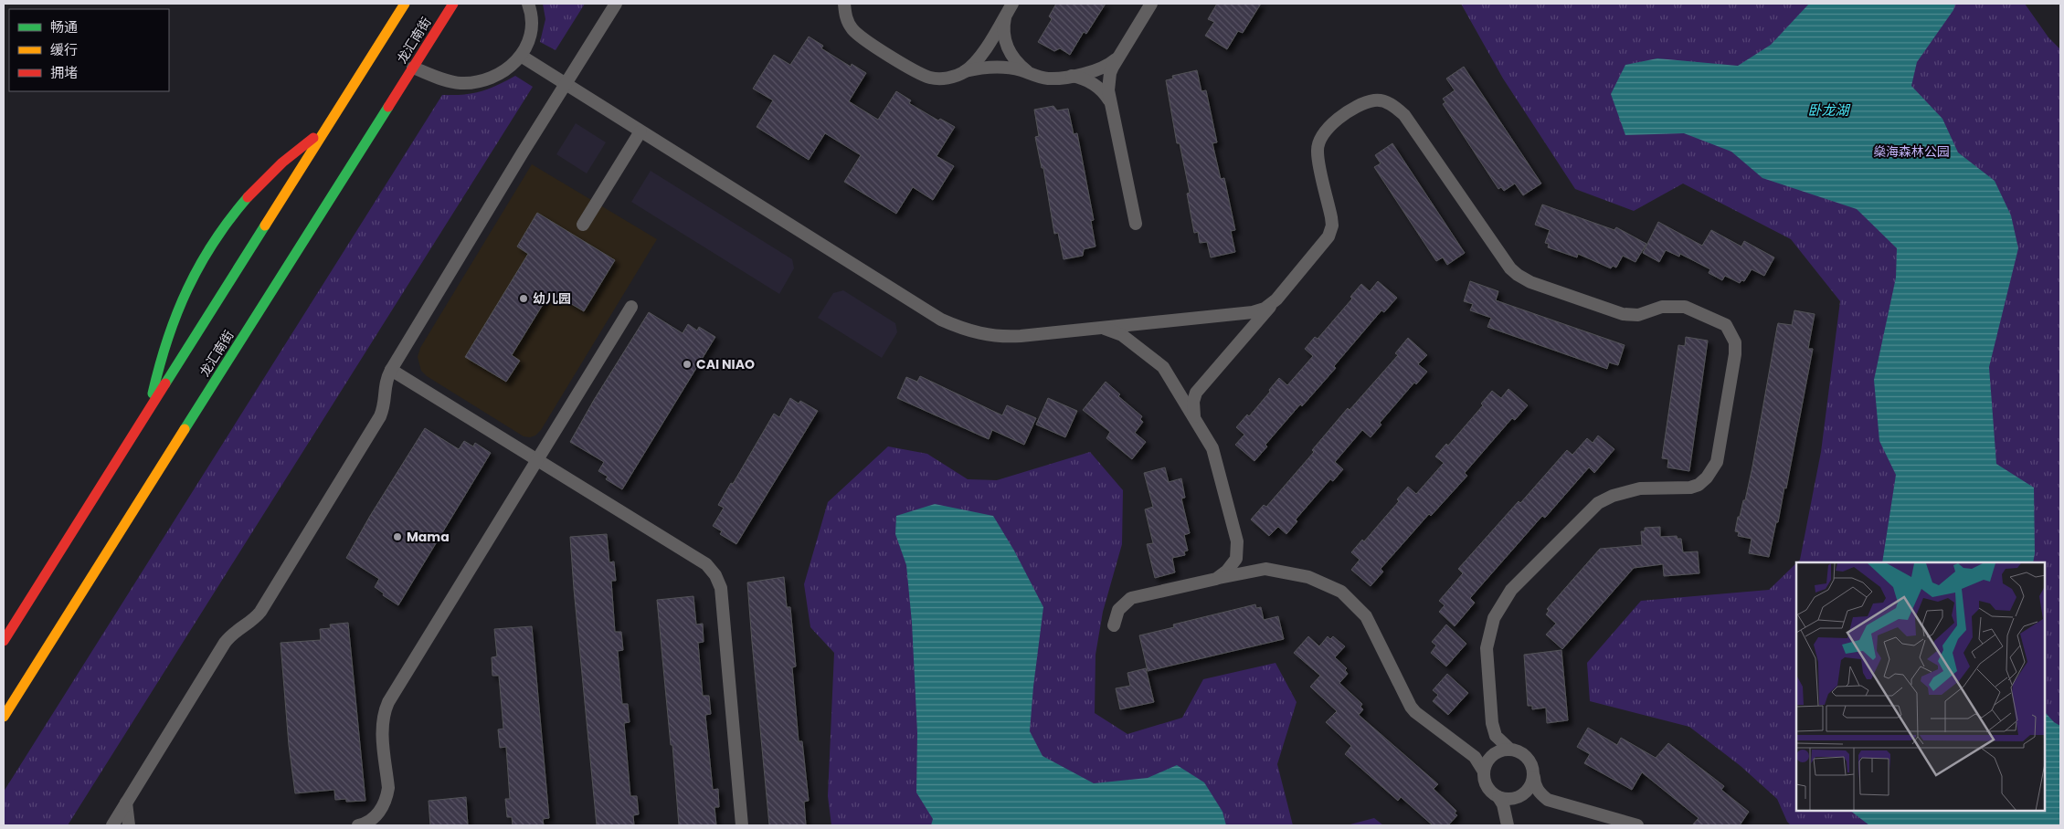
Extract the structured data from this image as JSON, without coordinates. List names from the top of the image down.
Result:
{
  "streets": {
    "main road": ["龙汇南街"]
  },
  "water": ["卧龙湖"],
  "parks": ["燊海森林公园"],
  "places": ["幼儿园", "CAI NIAO", "Mama"],
  "legend": ["畅通", "缓行", "拥堵"]
}
